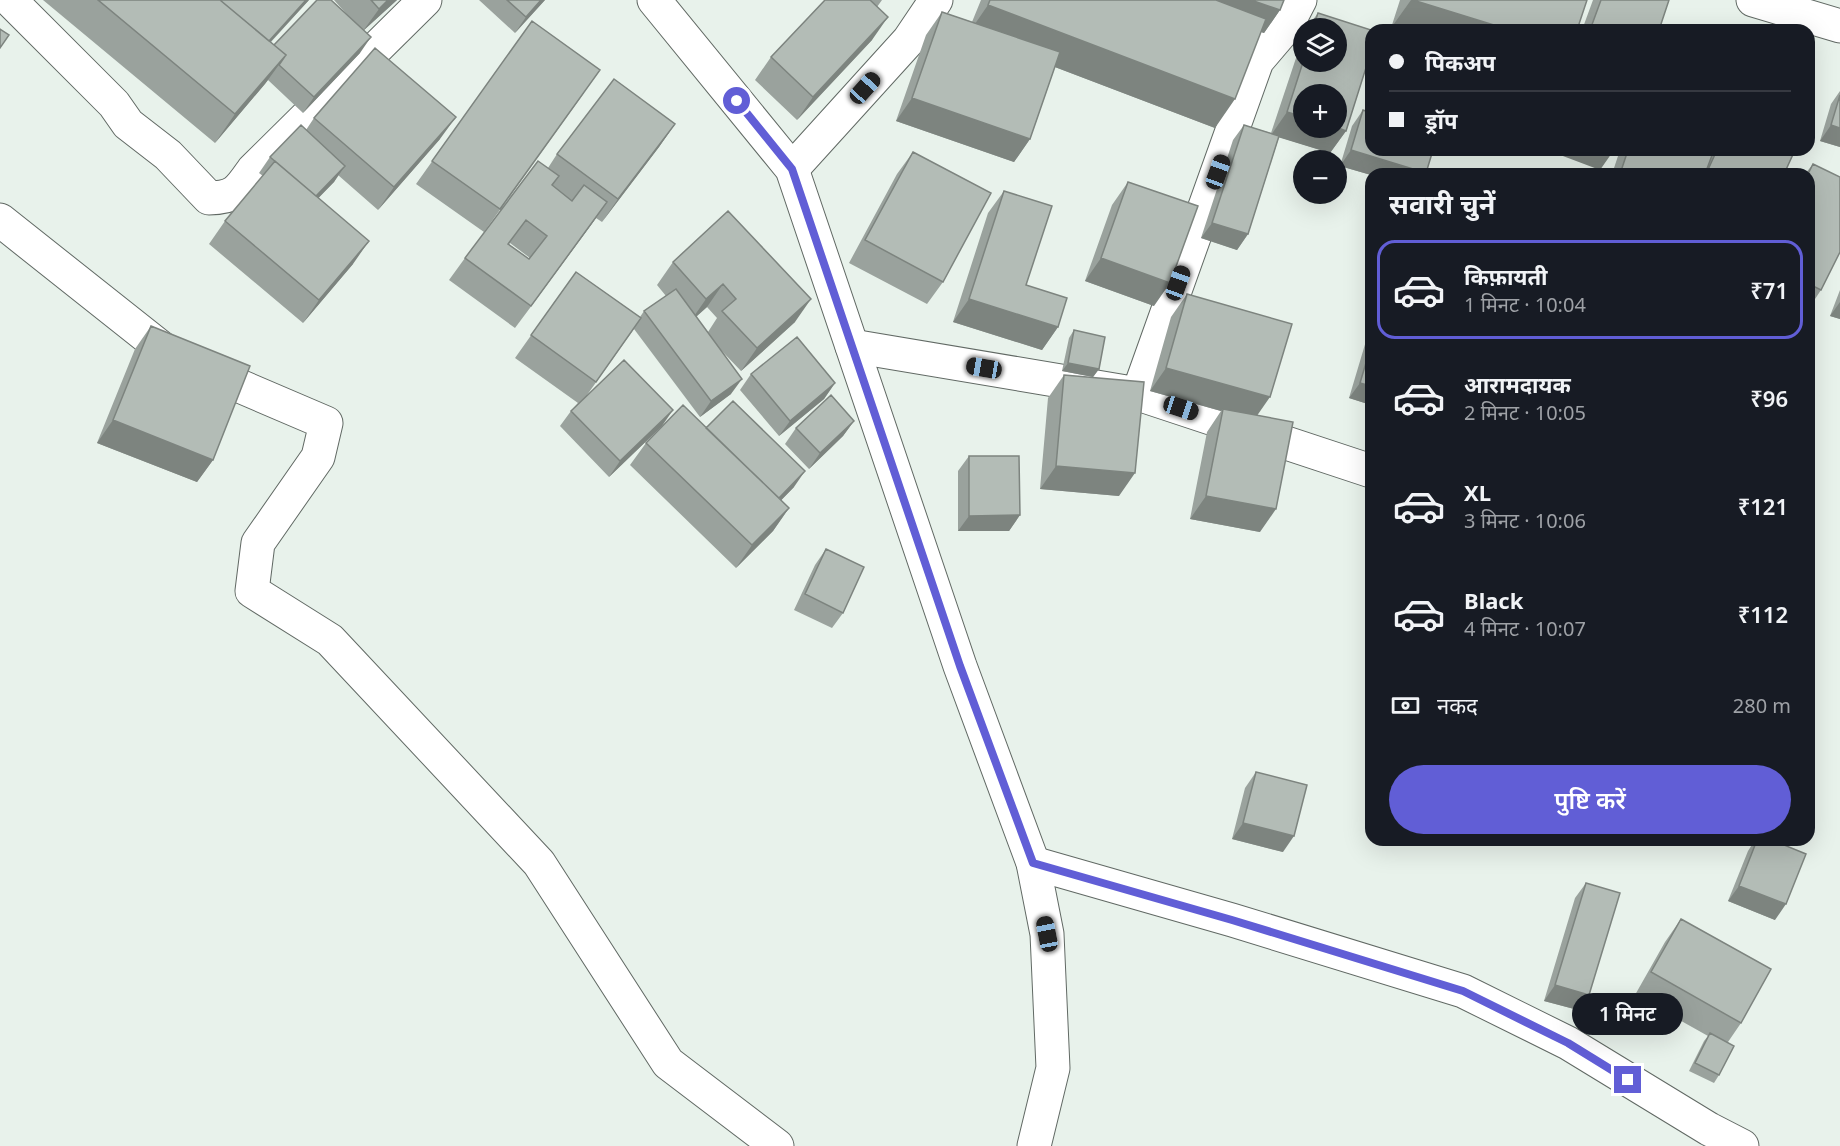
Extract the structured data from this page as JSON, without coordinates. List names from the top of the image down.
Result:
{
  "page": {
    "map_buttons": ["+", "−"],
    "banner": ["पिकअप", "ड्रॉप"],
    "heading": "सवारी चुनें",
    "list": [
      {
        "name": "किफ़ायती",
        "note": "1 मिनट · 10:04",
        "value": "₹71"
      },
      {
        "name": "आरामदायक",
        "note": "2 मिनट · 10:05",
        "value": "₹96"
      },
      {
        "name": "XL",
        "note": "3 मिनट · 10:06",
        "value": "₹121"
      },
      {
        "name": "Black",
        "note": "4 मिनट · 10:07",
        "value": "₹112"
      }
    ],
    "pay": ["नकद", "280 m"],
    "buttons": "पुष्टि करें",
    "bubble": "1 मिनट"
  }
}
